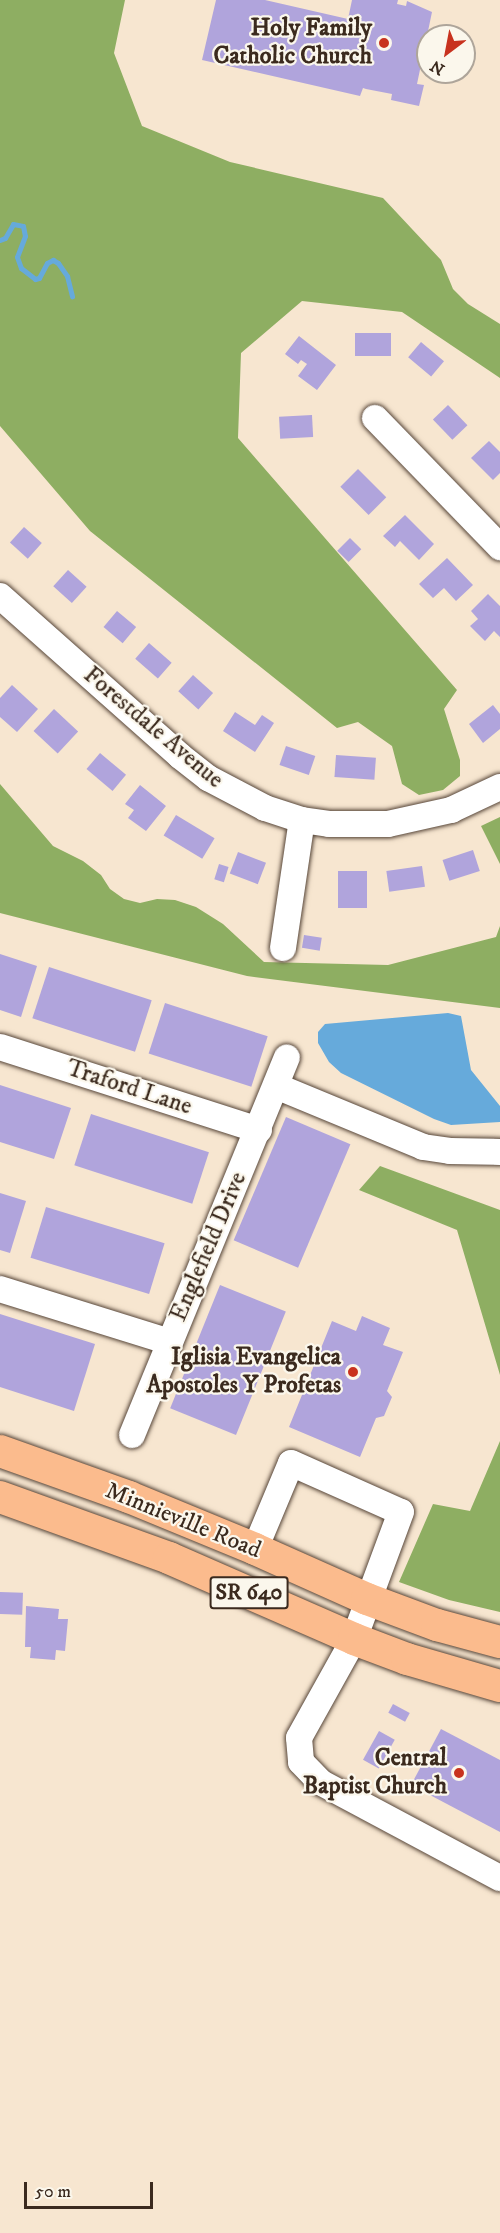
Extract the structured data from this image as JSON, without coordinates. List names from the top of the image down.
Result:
{
  "streets": {
    "main road": ["Minnieville Road", "SR 640"],
    "street": ["Forestdale Avenue", "Traford Lane", "Englefield Drive"]
  },
  "crossings": [
    ["Traford Lane", "Englefield Drive"]
  ],
  "places": ["Holy Family Catholic Church", "Iglisia Evangelica Apostoles Y Profetas", "Central Baptist Church"],
  "scale_bar": "50 m",
  "north": "bottom left"
}
